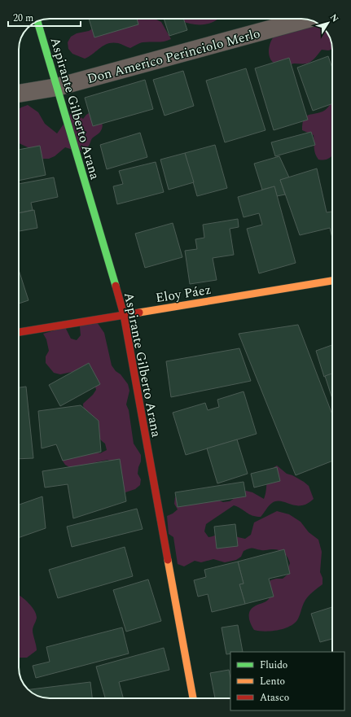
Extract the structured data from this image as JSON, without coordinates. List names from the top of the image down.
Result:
{
  "streets": {
    "street": ["Don Americo Perinciolo Merlo", "Aspirante Gilberto Arana", "Eloy Páez"]
  },
  "crossings": [
    ["Don Americo Perinciolo Merlo", "Aspirante Gilberto Arana"],
    ["Aspirante Gilberto Arana", "Eloy Páez"]
  ],
  "legend": ["Fluido", "Lento", "Atasco"],
  "scale_bar": "20 m",
  "north": "top right"
}
